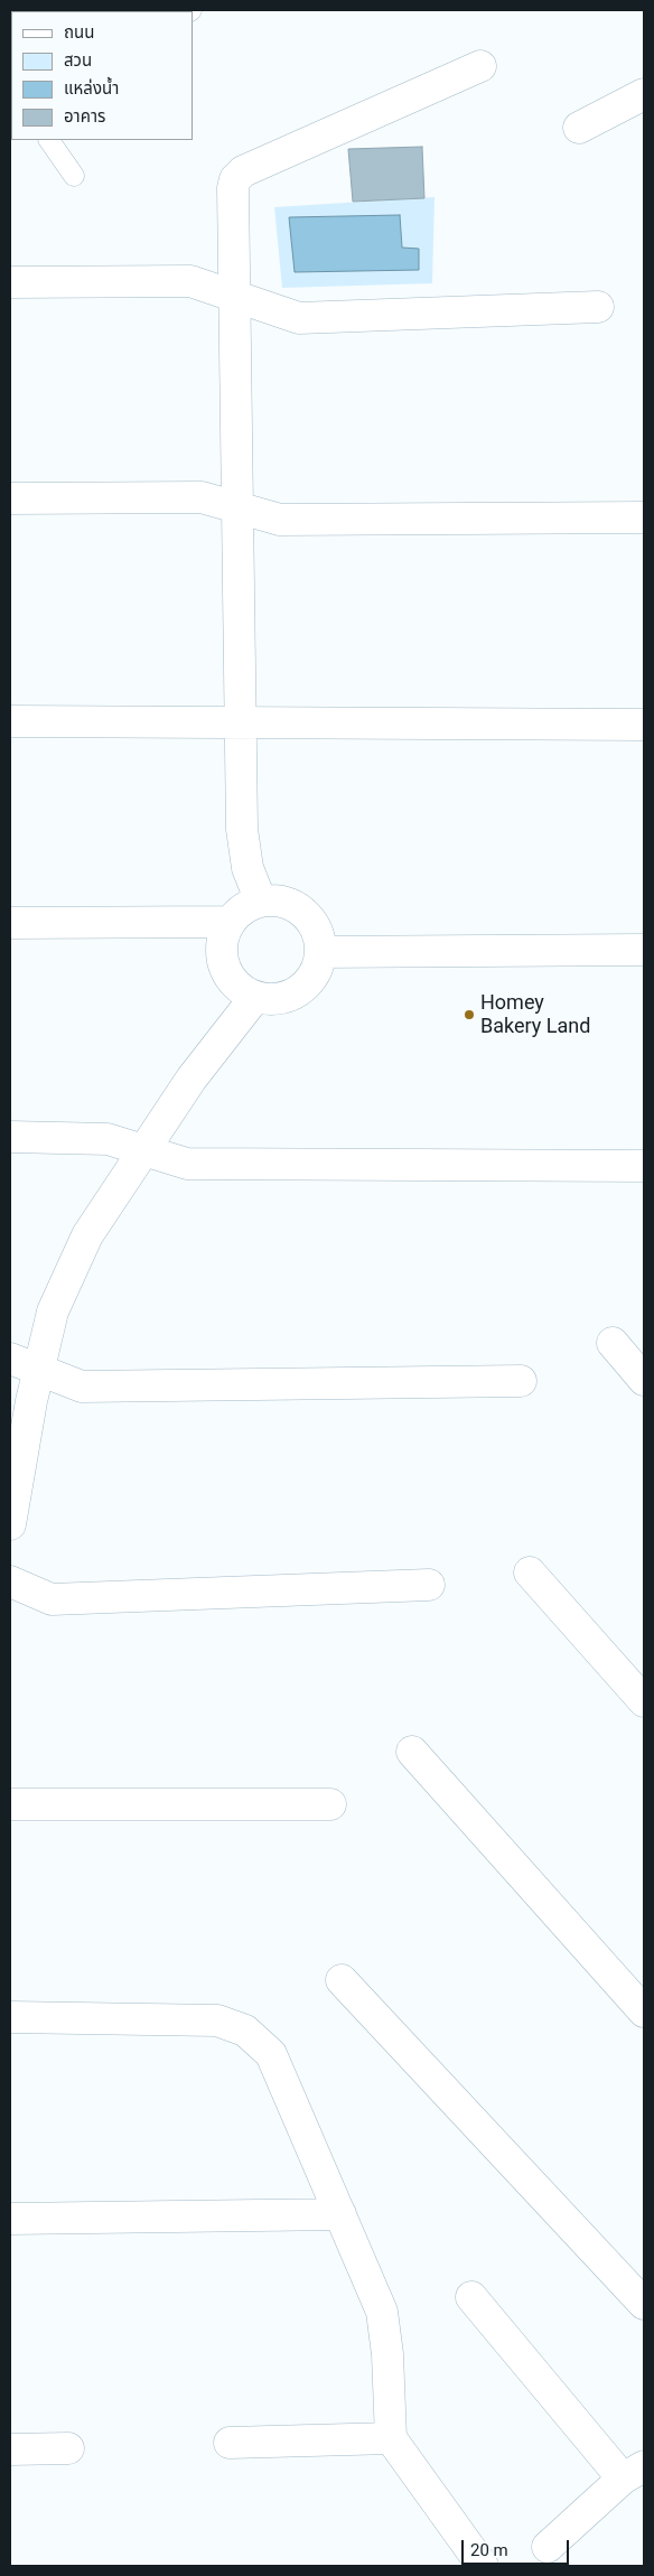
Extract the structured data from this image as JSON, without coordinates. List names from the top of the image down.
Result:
{
  "places": ["Homey Bakery Land"],
  "legend": [
    "ถนน",
    "สวน",
    "แหล่งน้ำ",
    "อาคาร"
  ],
  "scale_bar": "20 m"
}
